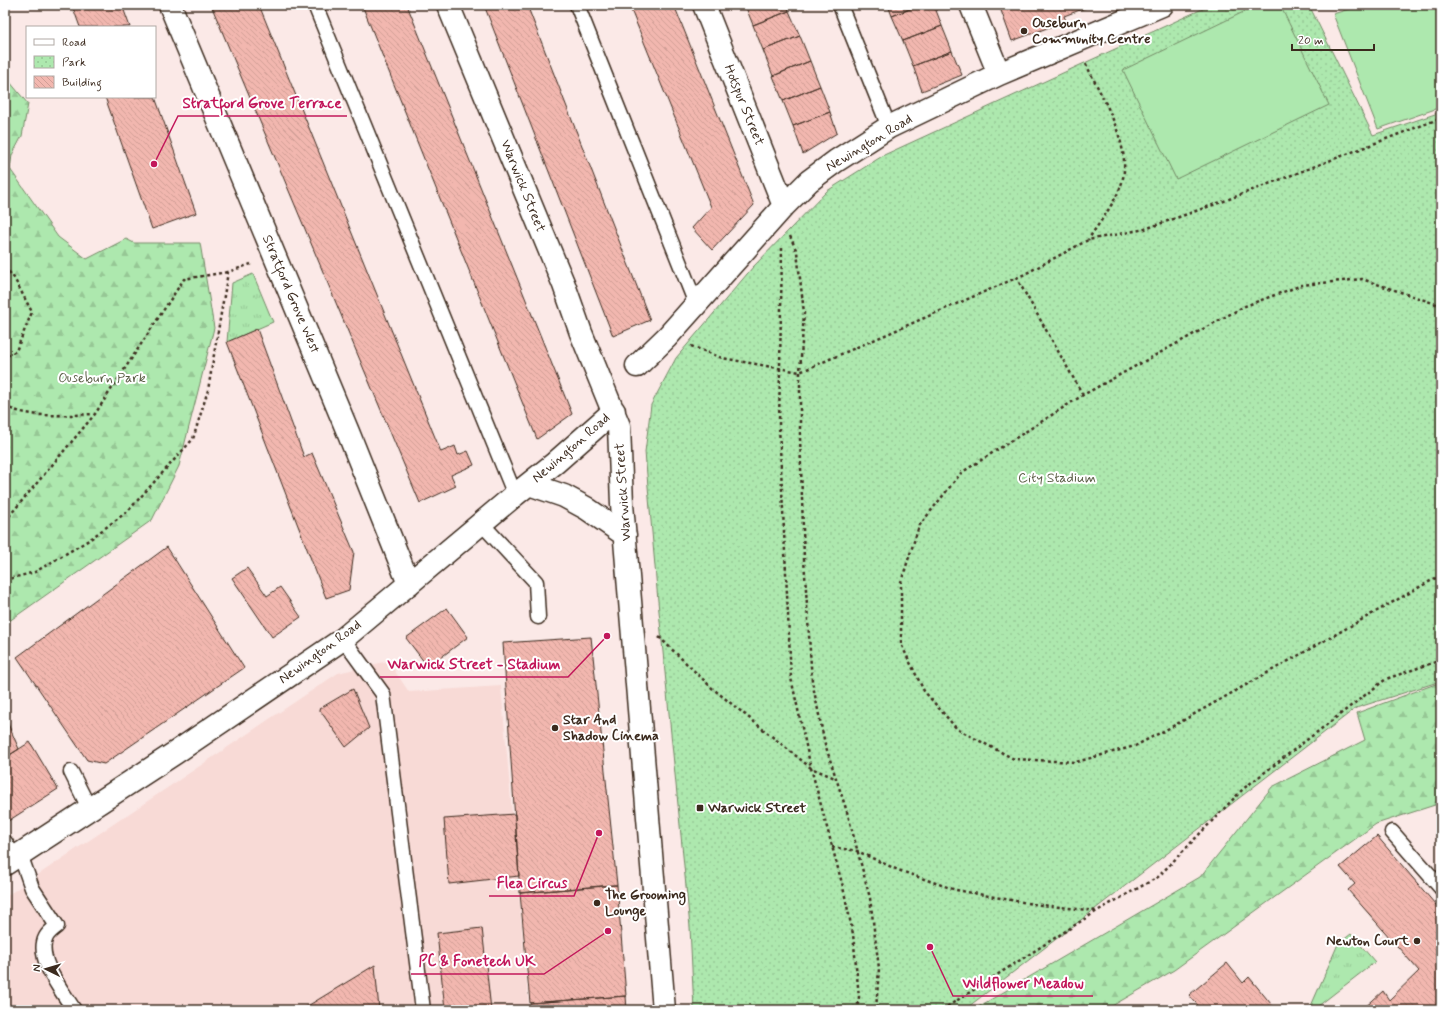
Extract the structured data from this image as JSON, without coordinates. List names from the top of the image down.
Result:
{
  "streets": {
    "street": [
      "Hotspur Street",
      "Newington Road",
      "Warwick Street",
      "Stratford Grove West"
    ]
  },
  "crossings": [
    ["Hotspur Street", "Newington Road"],
    ["Newington Road", "Warwick Street"],
    ["Newington Road", "Stratford Grove West"]
  ],
  "parks": ["Ouseburn Park", "City Stadium"],
  "places": {
    "other": [
      "Ouseburn Community Centre",
      "Stratford Grove Terrace",
      "Warwick Street - Stadium",
      "Star And Shadow Cinema",
      "Flea Circus",
      "The Grooming Lounge",
      "PC & Fonetech UK",
      "Newton Court",
      "Wildflower Meadow"
    ],
    "transit": ["Warwick Street"]
  },
  "legend": ["Road", "Park", "Building"],
  "scale_bar": "20 m",
  "north": "left"
}
